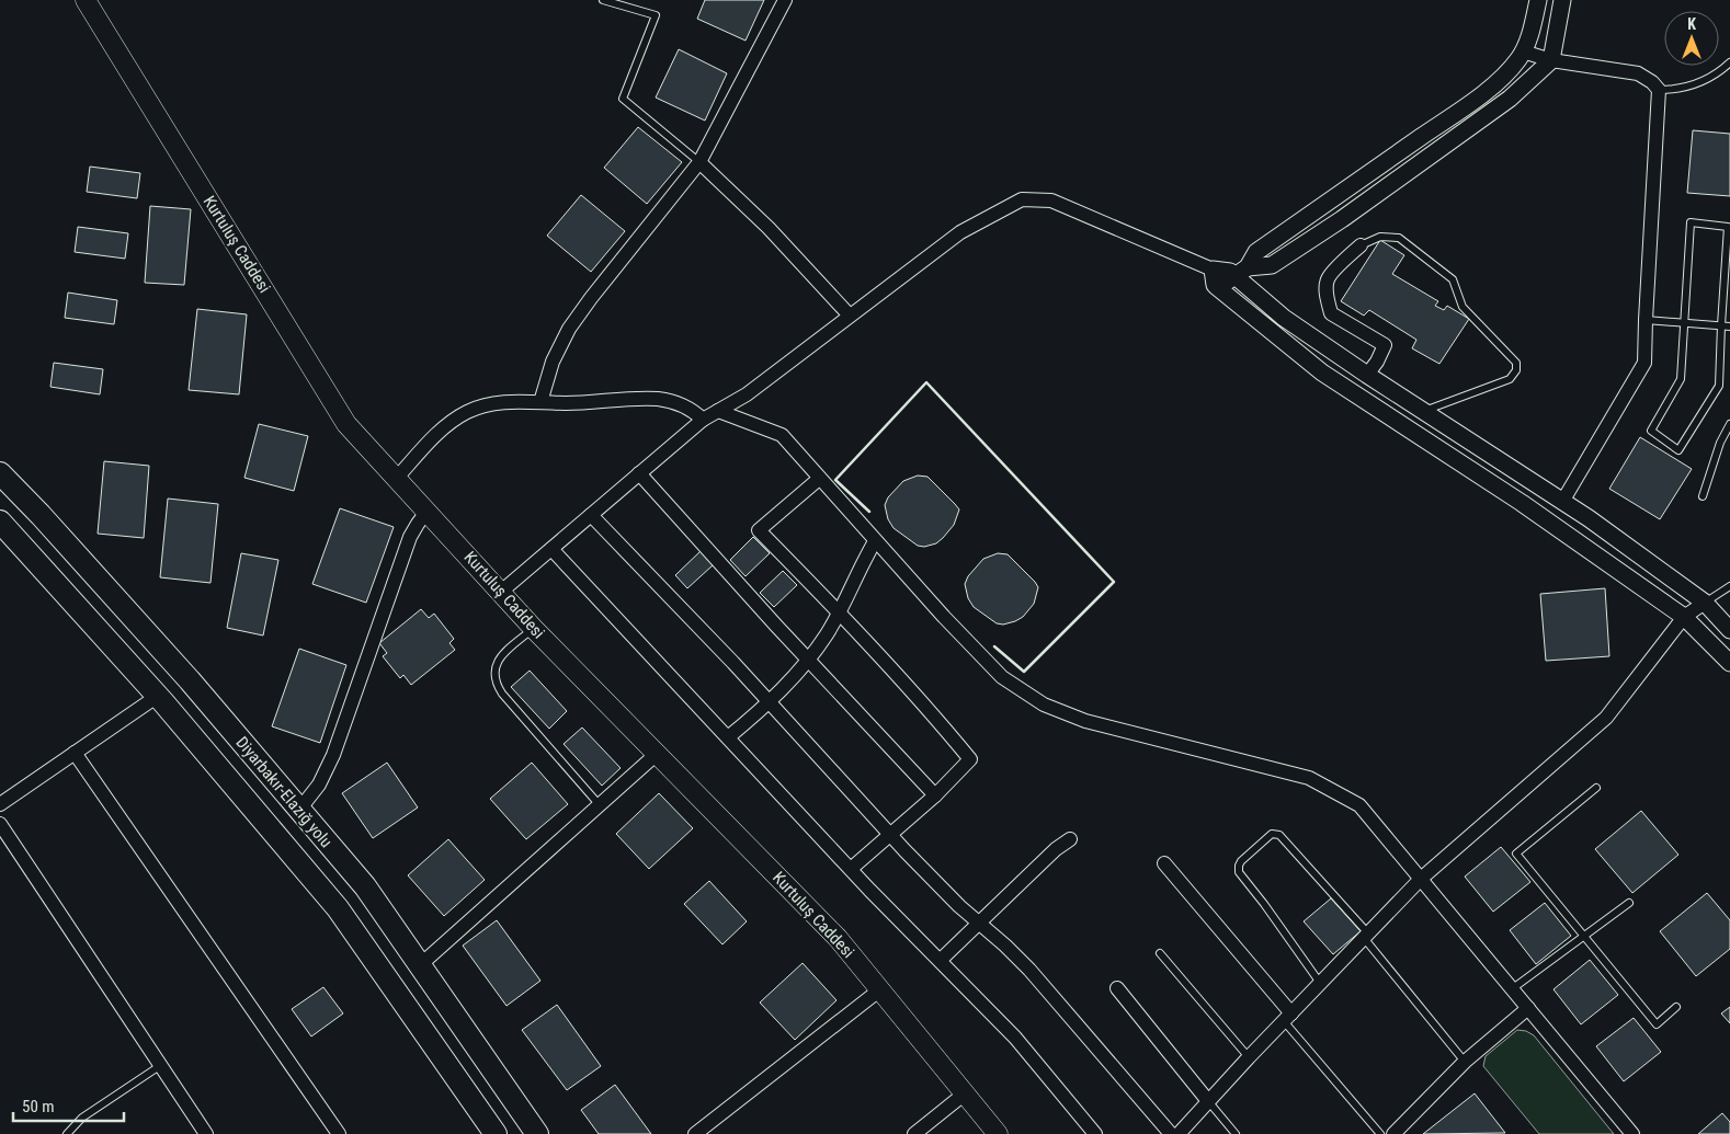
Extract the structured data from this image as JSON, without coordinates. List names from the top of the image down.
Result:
{
  "streets": {
    "highway": ["Diyarbakır-Elazığ yolu"],
    "main road": ["Kurtuluş Caddesi"]
  },
  "scale_bar": "50 m",
  "north": "top"
}
